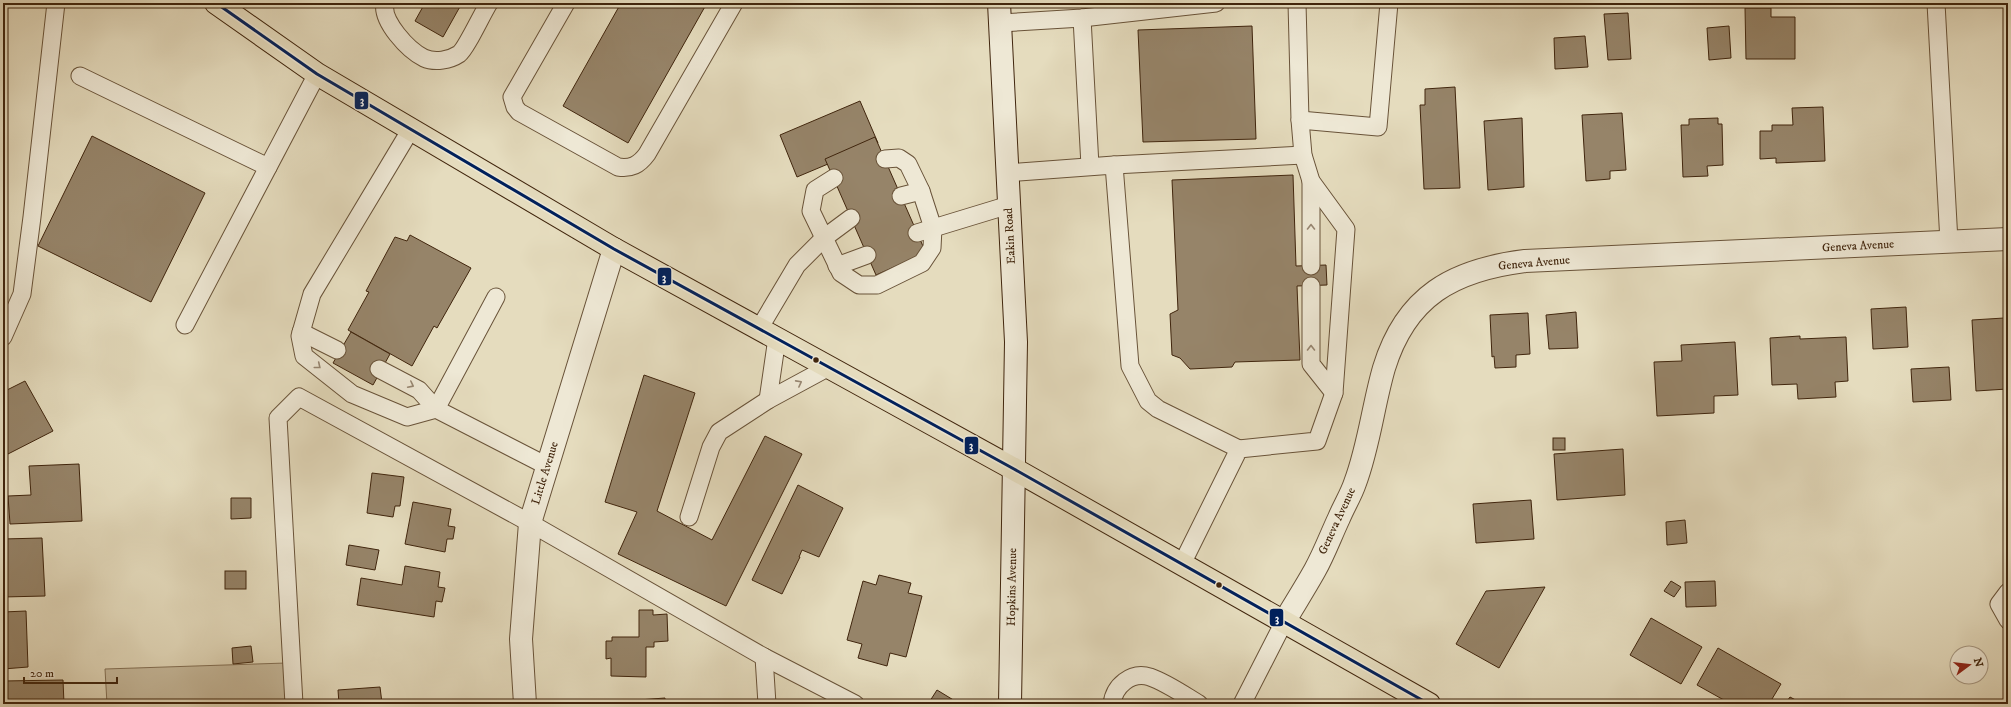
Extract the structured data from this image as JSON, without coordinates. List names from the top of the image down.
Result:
{
  "streets": {
    "street": [
      "Eakin Road",
      "Geneva Avenue",
      "Little Avenue",
      "Hopkins Avenue"
    ]
  },
  "crossings": [
    ["Eakin Road", "Hopkins Avenue"]
  ],
  "lines": ["transit line 3"],
  "scale_bar": "20 m",
  "north": "right"
}
